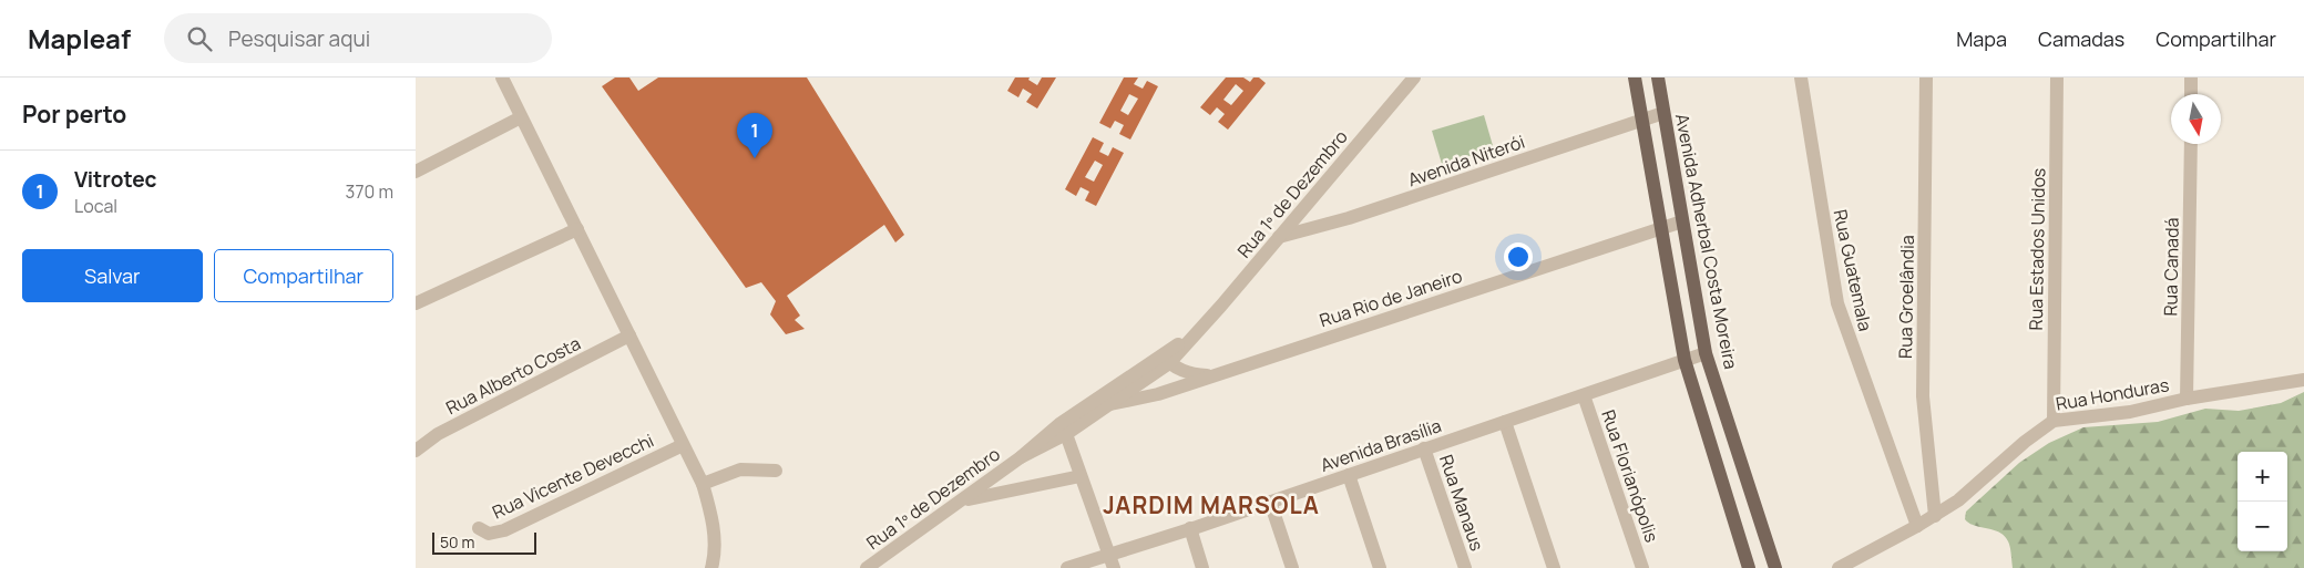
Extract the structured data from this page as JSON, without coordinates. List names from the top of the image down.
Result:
{
  "streets": {
    "main road": ["Avenida Adherbal Costa Moreira"],
    "street": [
      "Avenida Niterói",
      "Rua 1º de Dezembro",
      "Rua Estados Unidos",
      "Rua Canadá",
      "Rua Guatemala",
      "Rua Groelândia",
      "Rua Rio de Janeiro",
      "Rua Alberto Costa",
      "Rua Honduras",
      "Avenida Brasília",
      "Rua Vicente Devecchi",
      "Rua Florianópolis",
      "Rua Manaus"
    ]
  },
  "crossings": [
    ["Avenida Niterói", "Rua 1º de Dezembro"],
    ["Avenida Niterói", "Avenida Adherbal Costa Moreira"],
    ["Rua 1º de Dezembro", "Rua Rio de Janeiro"],
    ["Avenida Adherbal Costa Moreira", "Rua Rio de Janeiro"],
    ["Avenida Adherbal Costa Moreira", "Avenida Brasília"],
    ["Rua Estados Unidos", "Rua Honduras"],
    ["Rua Canadá", "Rua Honduras"],
    ["Rua Guatemala", "Rua Honduras"],
    ["Rua Groelândia", "Rua Honduras"],
    ["Avenida Brasília", "Rua Florianópolis"],
    ["Avenida Brasília", "Rua Manaus"]
  ],
  "districts": ["JARDIM MARSOLA"],
  "scale_bar": "50 m",
  "north": "bottom",
  "page": {
    "header": "Mapleaf",
    "search": "Pesquisar aqui",
    "nav": ["Mapa", "Camadas", "Compartilhar"],
    "heading": "Por perto",
    "pins": "1",
    "list": [
      {
        "mark": "1",
        "name": "Vitrotec",
        "note": "Local",
        "value": "370 m"
      }
    ],
    "buttons": ["Salvar", "Compartilhar"],
    "map_buttons": ["+", "−"],
    "scale": "50 m"
  }
}
